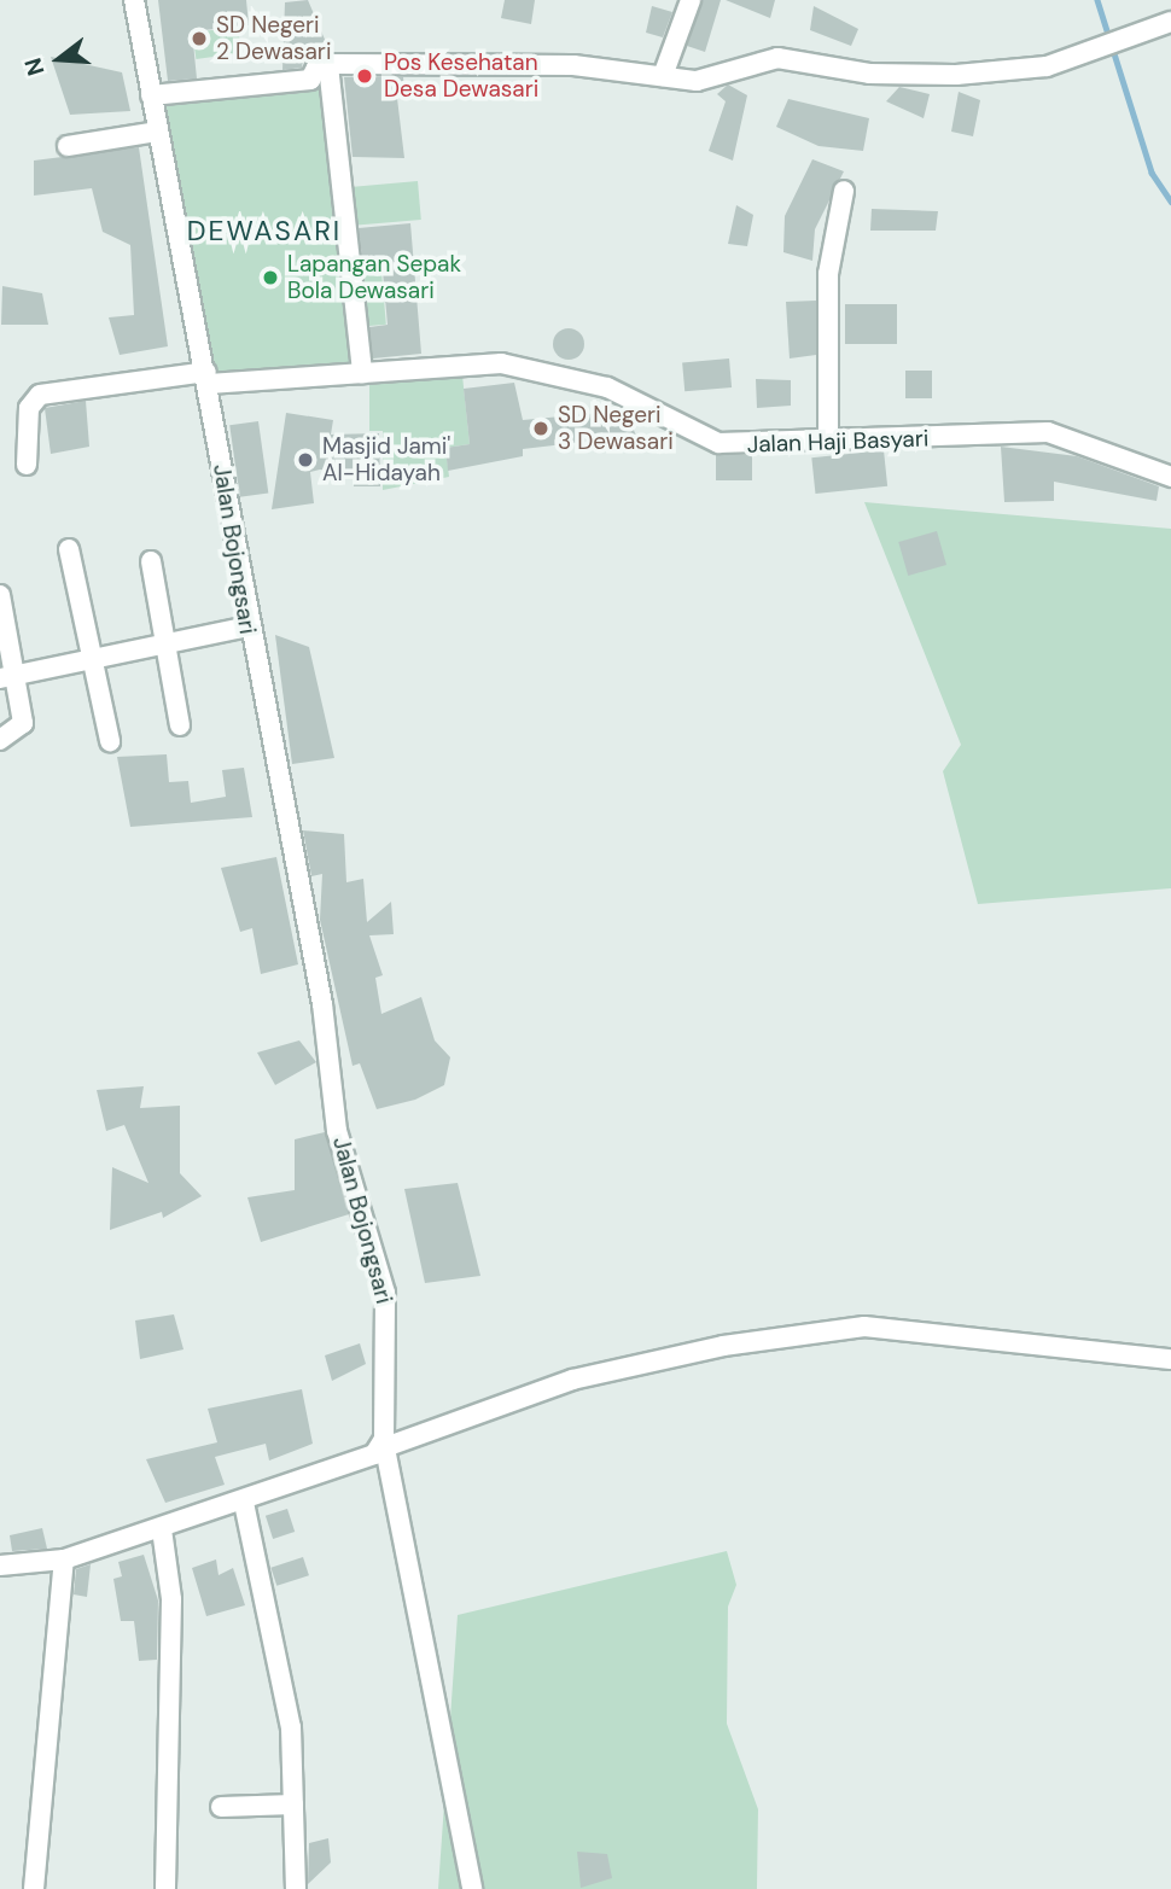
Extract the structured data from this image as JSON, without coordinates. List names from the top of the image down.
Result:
{
  "streets": {
    "street": ["Jalan Haji Basyari", "Jalan Bojongsari"]
  },
  "crossings": [
    ["Jalan Haji Basyari", "Jalan Bojongsari"]
  ],
  "districts": ["DEWASARI"],
  "places": [
    "SD Negeri 2 Dewasari",
    "Pos Kesehatan Desa Dewasari",
    "Lapangan Sepak Bola Dewasari",
    "SD Negeri 3 Dewasari",
    "Masjid Jami' Al-Hidayah"
  ],
  "north": "left"
}
